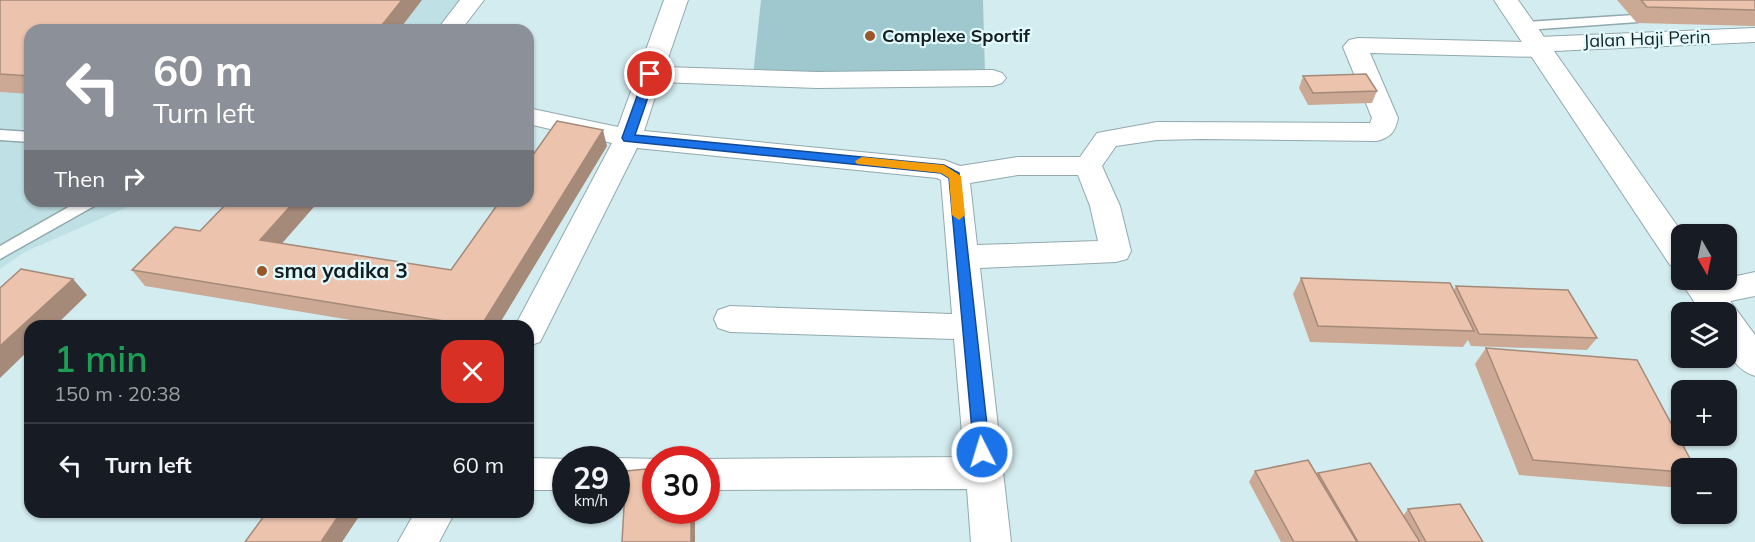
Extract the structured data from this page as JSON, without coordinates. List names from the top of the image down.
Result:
{
  "streets": {
    "street": ["Jalan Haji Perin"]
  },
  "places": ["Complexe Sportif", "sma yadika 3"],
  "north": "bottom",
  "page": {
    "turn": ["60 m", "Turn left"],
    "then": "Then",
    "map_buttons": ["+", "−"],
    "heading": ["1 min", "150 m · 20:38"],
    "list": [
      {
        "name": "Turn left",
        "value": "60 m"
      }
    ],
    "speed": "29 km/h",
    "limit": "30"
  }
}
